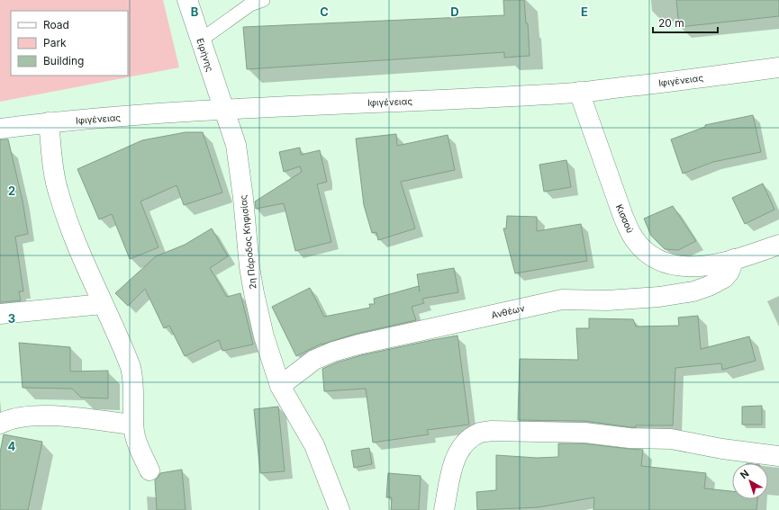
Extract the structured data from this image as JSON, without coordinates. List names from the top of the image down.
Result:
{
  "streets": {
    "street": [
      "Ειρήνης",
      "Ιφιγένειας",
      "Κισσού",
      "2η Πάροδος Κηφισίας",
      "Ανθέων"
    ]
  },
  "crossings": [
    ["Ειρήνης", "Ιφιγένειας"],
    ["Ειρήνης", "2η Πάροδος Κηφισίας"],
    ["Ιφιγένειας", "Κισσού"],
    ["Ιφιγένειας", "2η Πάροδος Κηφισίας"],
    ["Κισσού", "Ανθέων"],
    ["2η Πάροδος Κηφισίας", "Ανθέων"]
  ],
  "legend": ["Road", "Park", "Building"],
  "scale_bar": "20 m",
  "north": "top left",
  "grid": {
    "columns": [
      "B",
      "C",
      "D",
      "E"
    ],
    "rows": ["2", "3", "4"]
  }
}
